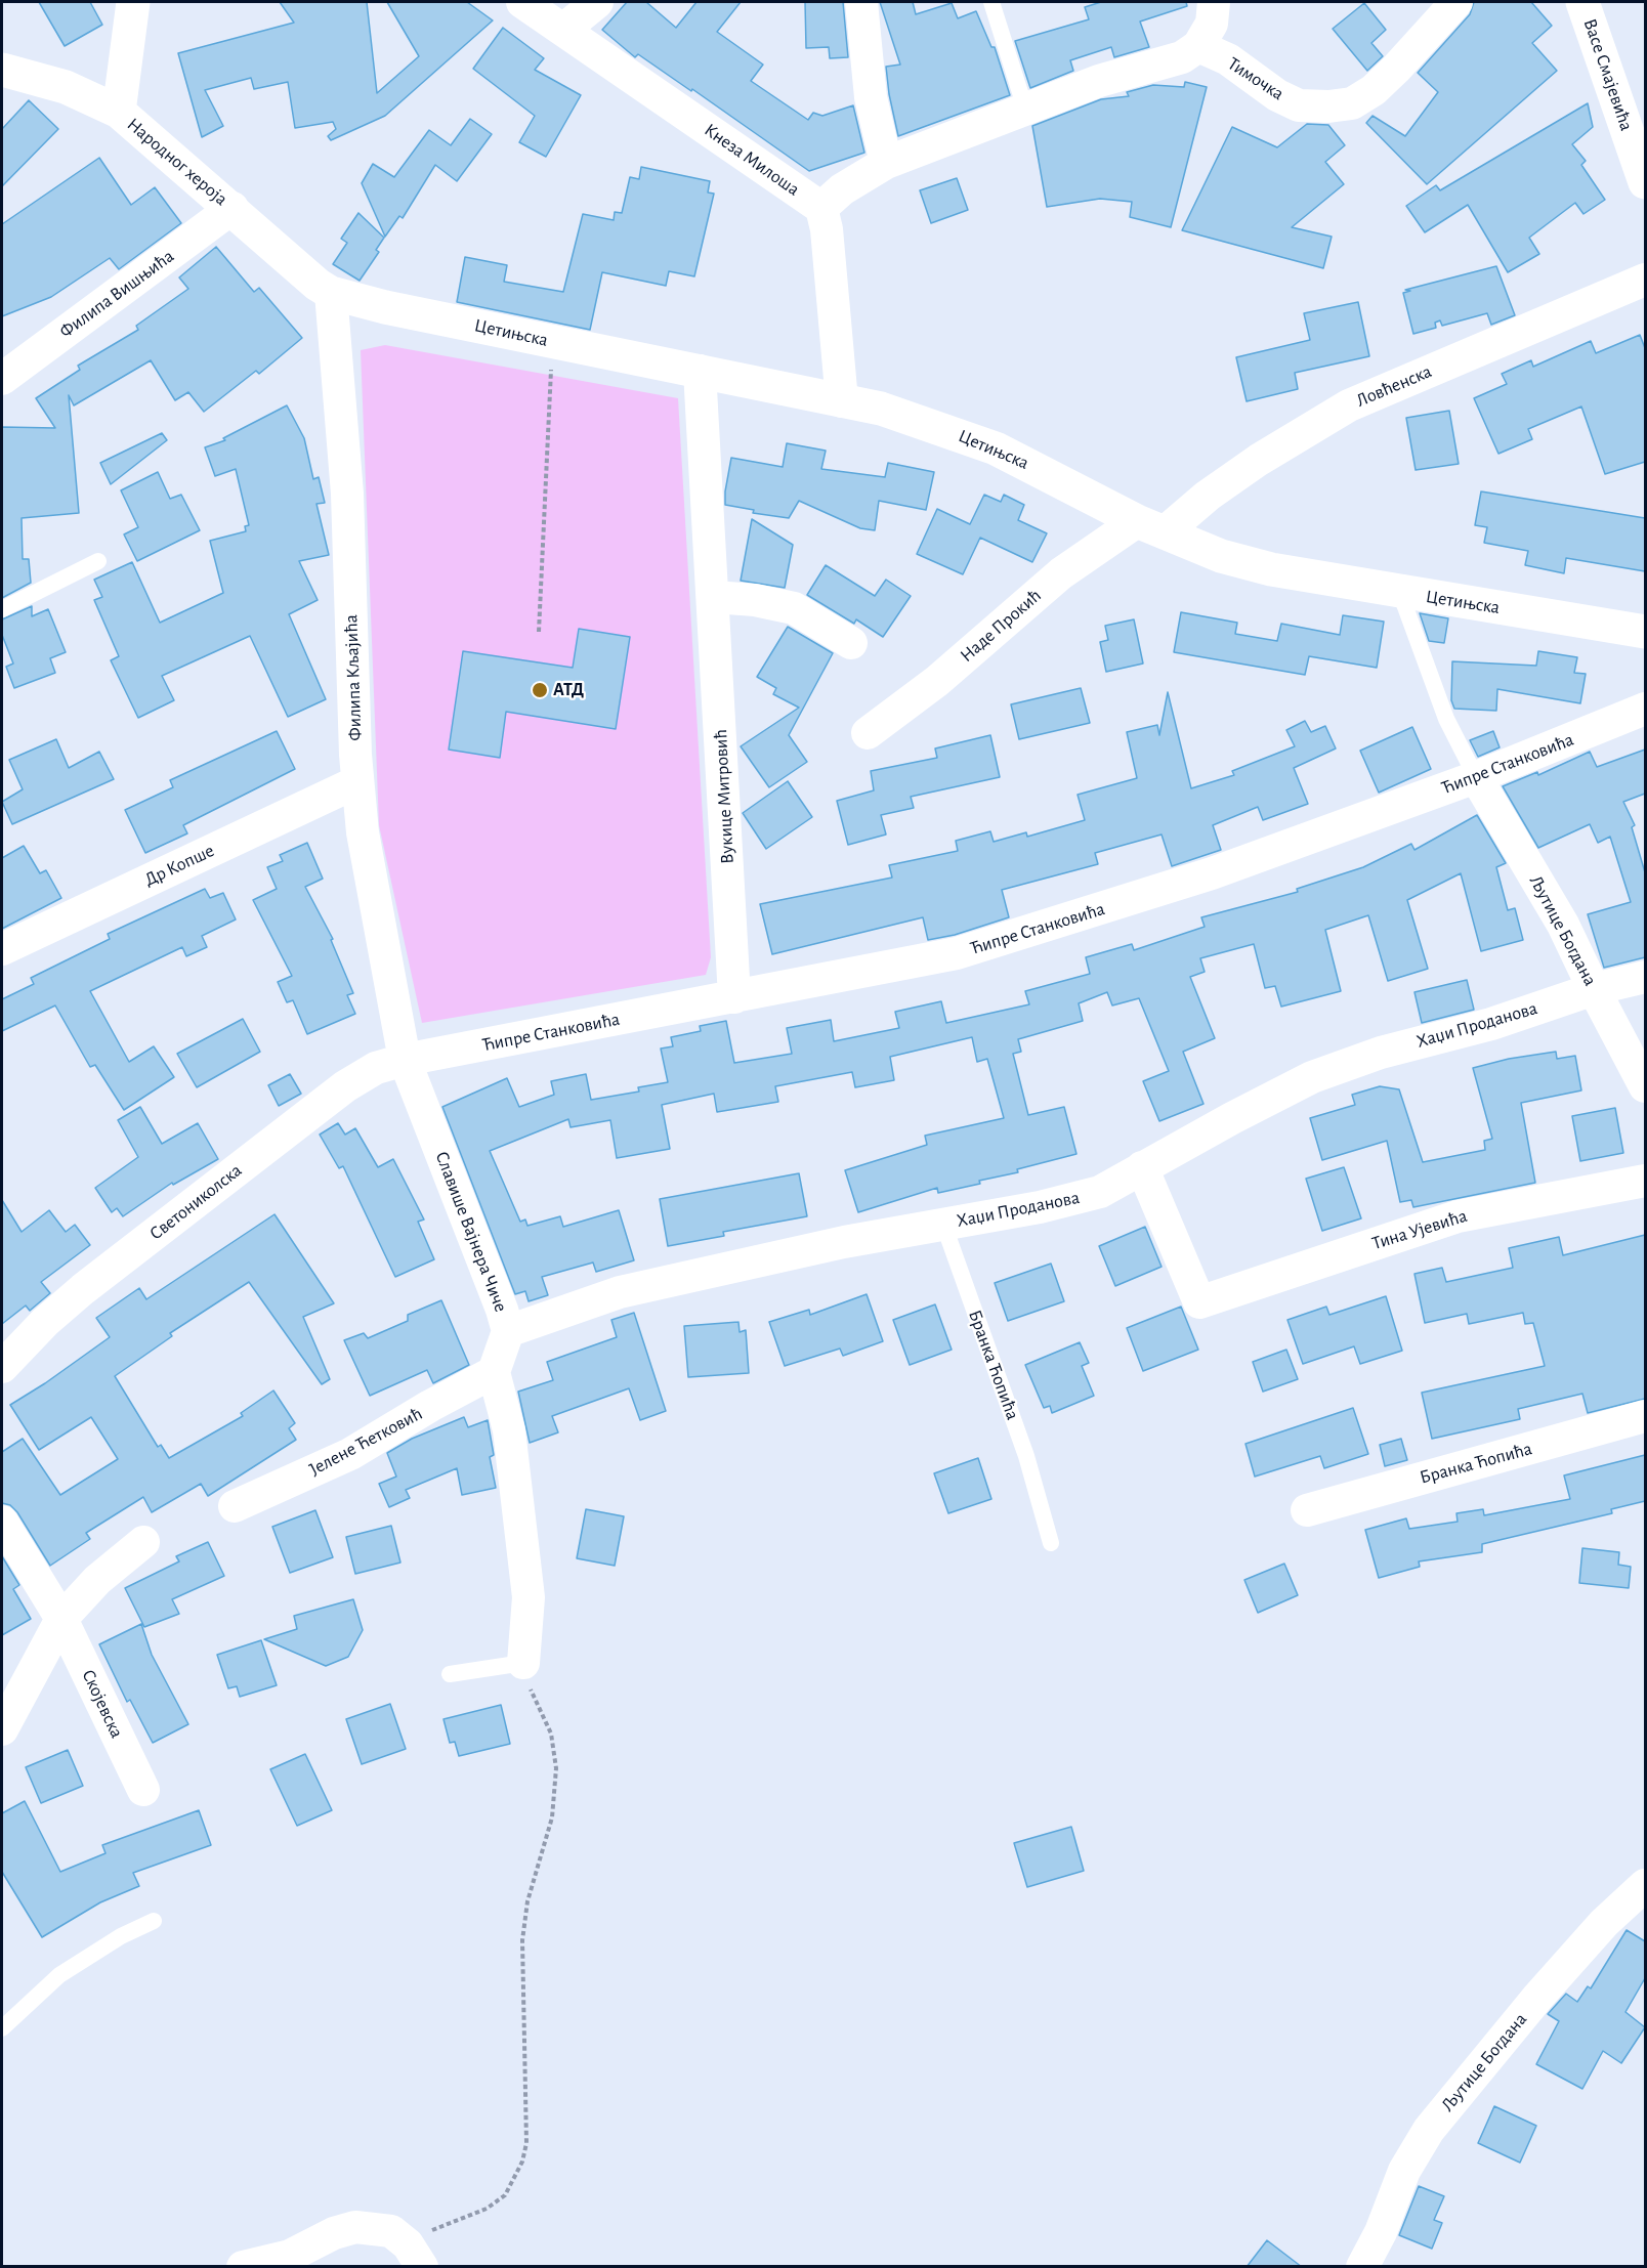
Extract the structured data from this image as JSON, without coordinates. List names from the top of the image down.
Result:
{
  "streets": {
    "street": [
      "Васе Смајевића",
      "Тимочка",
      "Кнеза Милоша",
      "Народног хероја",
      "Филипа Вишњића",
      "Цетињска",
      "Ловћенска",
      "Наде Прокић",
      "Филипа Кљајића",
      "Ћипре Станковића",
      "Вукице Митровић",
      "Др Копше",
      "Љутице Богдана",
      "Хаџи Проданова",
      "Светониколска",
      "Тина Ујевића",
      "Славише Вајнера Чиче",
      "Бранка Ћопића",
      "Јелене Ћетковић",
      "Скојевска"
    ]
  },
  "crossings": [
    ["Народног хероја", "Филипа Вишњића"],
    ["Народног хероја", "Цетињска"],
    ["Народног хероја", "Филипа Кљајића"],
    ["Цетињска", "Ловћенска"],
    ["Цетињска", "Наде Прокић"],
    ["Цетињска", "Филипа Кљајића"],
    ["Цетињска", "Вукице Митровић"],
    ["Ловћенска", "Наде Прокић"],
    ["Филипа Кљајића", "Ћипре Станковића"],
    ["Филипа Кљајића", "Др Копше"],
    ["Филипа Кљајића", "Светониколска"],
    ["Филипа Кљајића", "Славише Вајнера Чиче"],
    ["Ћипре Станковића", "Вукице Митровић"],
    ["Ћипре Станковића", "Љутице Богдана"],
    ["Ћипре Станковића", "Светониколска"],
    ["Ћипре Станковића", "Славише Вајнера Чиче"],
    ["Љутице Богдана", "Хаџи Проданова"],
    ["Хаџи Проданова", "Тина Ујевића"],
    ["Хаџи Проданова", "Славише Вајнера Чиче"],
    ["Хаџи Проданова", "Бранка Ћопића"],
    ["Светониколска", "Славише Вајнера Чиче"],
    ["Славише Вајнера Чиче", "Јелене Ћетковић"]
  ],
  "places": ["АТД"]
}
